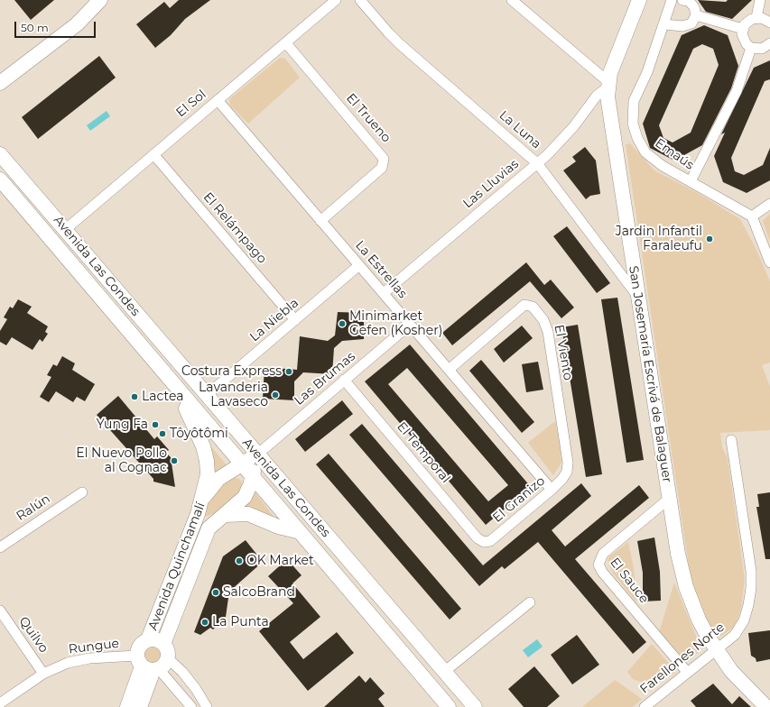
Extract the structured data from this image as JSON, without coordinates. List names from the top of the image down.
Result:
{
  "streets": {
    "main road": ["Avenida Las Condes", "San Josemaría Escrivá de Balaguer", "Avenida Quinchamalí"],
    "street": [
      "El Sol",
      "El Trueno",
      "La Luna",
      "Emaús",
      "Las Lluvias",
      "El Relámpago",
      "La Estrellas",
      "La Niebla",
      "El Viento",
      "Las Brumas",
      "El Temporal",
      "El Granizo",
      "Ralún",
      "El Sauce",
      "Quilvo",
      "Rungue",
      "Farellones Norte"
    ]
  },
  "crossings": [
    ["El Sol", "El Trueno"],
    ["El Sol", "El Relámpago"],
    ["El Sol", "Avenida Las Condes"],
    ["El Sol", "La Estrellas"],
    ["El Trueno", "La Estrellas"],
    ["La Luna", "Las Lluvias"],
    ["La Luna", "San Josemaría Escrivá de Balaguer"],
    ["Las Lluvias", "La Estrellas"],
    ["Las Lluvias", "San Josemaría Escrivá de Balaguer"],
    ["El Relámpago", "La Niebla"],
    ["Avenida Las Condes", "La Niebla"],
    ["Avenida Las Condes", "Las Brumas"],
    ["Avenida Las Condes", "Avenida Quinchamalí"],
    ["La Estrellas", "La Niebla"],
    ["La Estrellas", "El Viento"],
    ["La Estrellas", "Las Brumas"],
    ["La Estrellas", "El Granizo"],
    ["El Viento", "El Granizo"],
    ["San Josemaría Escrivá de Balaguer", "El Sauce"],
    ["San Josemaría Escrivá de Balaguer", "Farellones Norte"],
    ["Las Brumas", "El Temporal"],
    ["Las Brumas", "Avenida Quinchamalí"],
    ["El Temporal", "El Granizo"],
    ["Avenida Quinchamalí", "Rungue"],
    ["El Sauce", "Farellones Norte"],
    ["Quilvo", "Rungue"]
  ],
  "places": [
    "Jardin Infantil Faraleufu",
    "Minimarket Gefen (Kosher)",
    "Costura Express",
    "Lavanderia Lavaseco",
    "Lactea",
    "Yung Fa",
    "Tôyôtômi",
    "El Nuevo Pollo al Cognac",
    "OK Market",
    "SalcoBrand",
    "La Punta"
  ],
  "scale_bar": "50 m"
}
